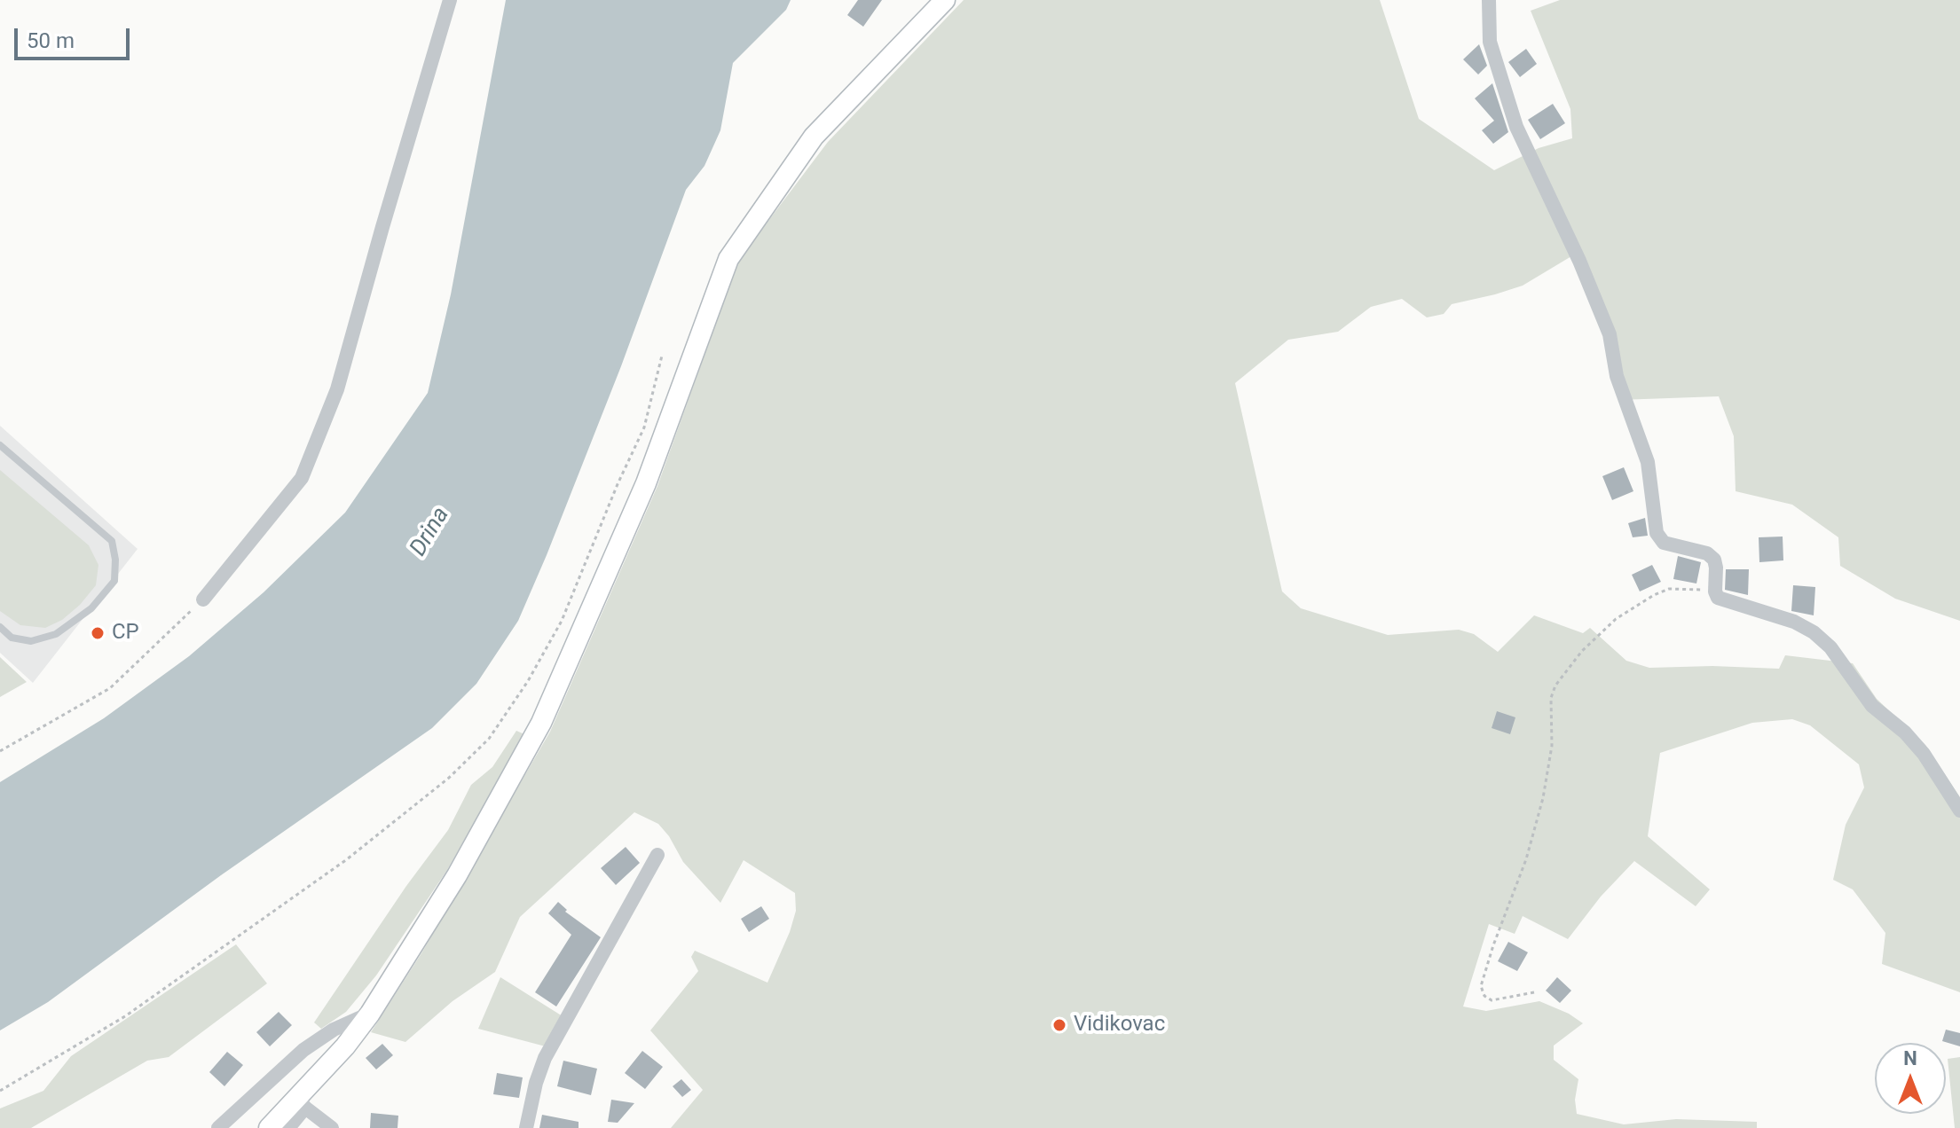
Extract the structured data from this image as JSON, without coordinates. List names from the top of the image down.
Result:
{
  "water": ["Drina"],
  "places": ["CP", "Vidikovac"],
  "scale_bar": "50 m",
  "north": "top"
}
